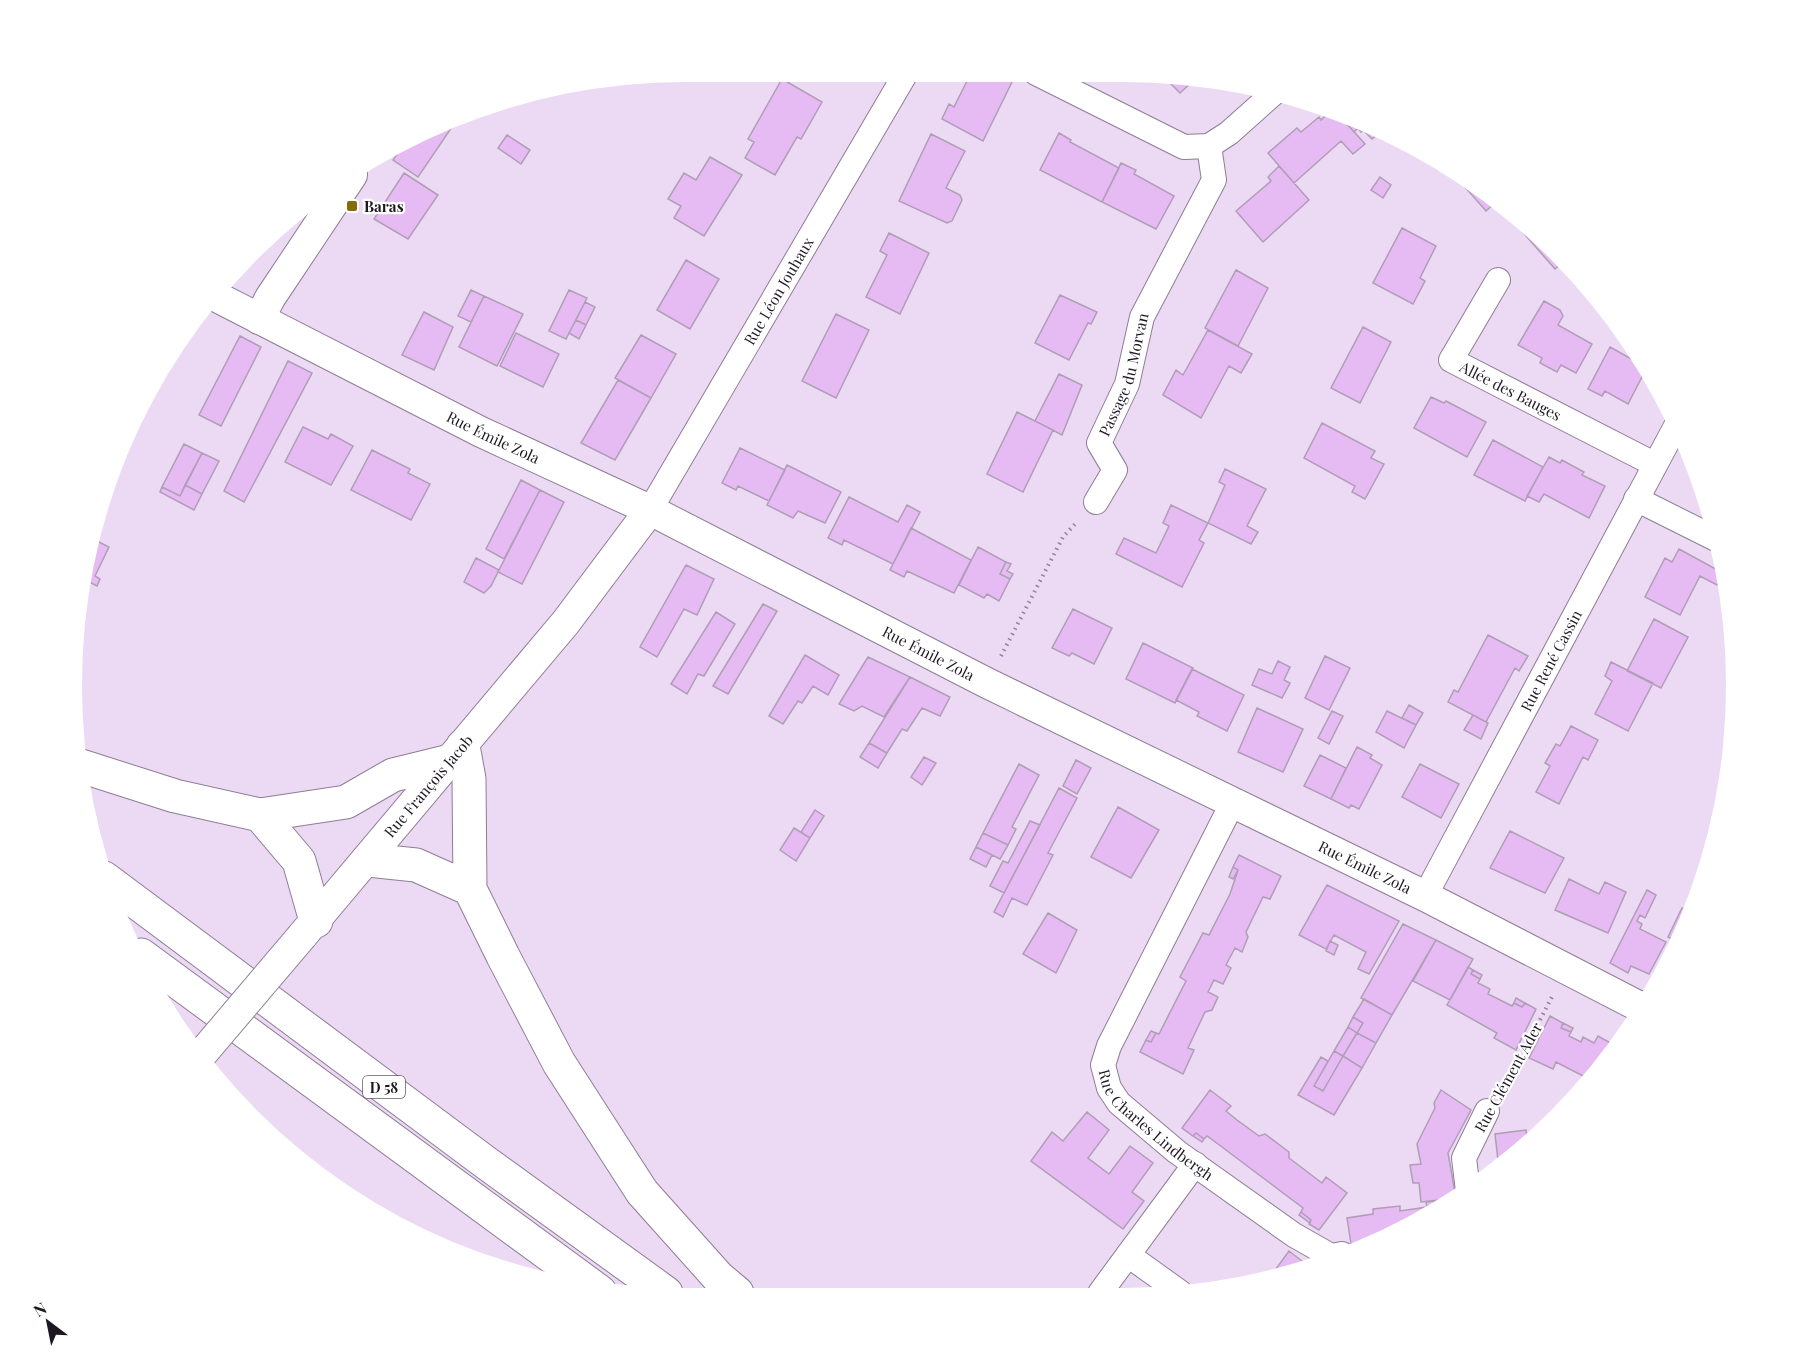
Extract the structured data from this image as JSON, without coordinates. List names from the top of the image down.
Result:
{
  "streets": {
    "highway": ["D 58"],
    "street": [
      "Rue Léon Jouhaux",
      "Passage du Morvan",
      "Allée des Bauges",
      "Rue Émile Zola",
      "Rue René Cassin",
      "Rue François Jacob",
      "Rue Clément Ader",
      "Rue Charles Lindbergh"
    ]
  },
  "crossings": [
    ["Rue Léon Jouhaux", "Rue Émile Zola"],
    ["Rue Léon Jouhaux", "Rue François Jacob"],
    ["Allée des Bauges", "Rue René Cassin"],
    ["Rue Émile Zola", "Rue René Cassin"],
    ["Rue Émile Zola", "Rue François Jacob"],
    ["Rue Émile Zola", "Rue Clément Ader"],
    ["Rue Émile Zola", "Rue Charles Lindbergh"]
  ],
  "places": {
    "transit": ["Baras"]
  },
  "north": "top left"
}
